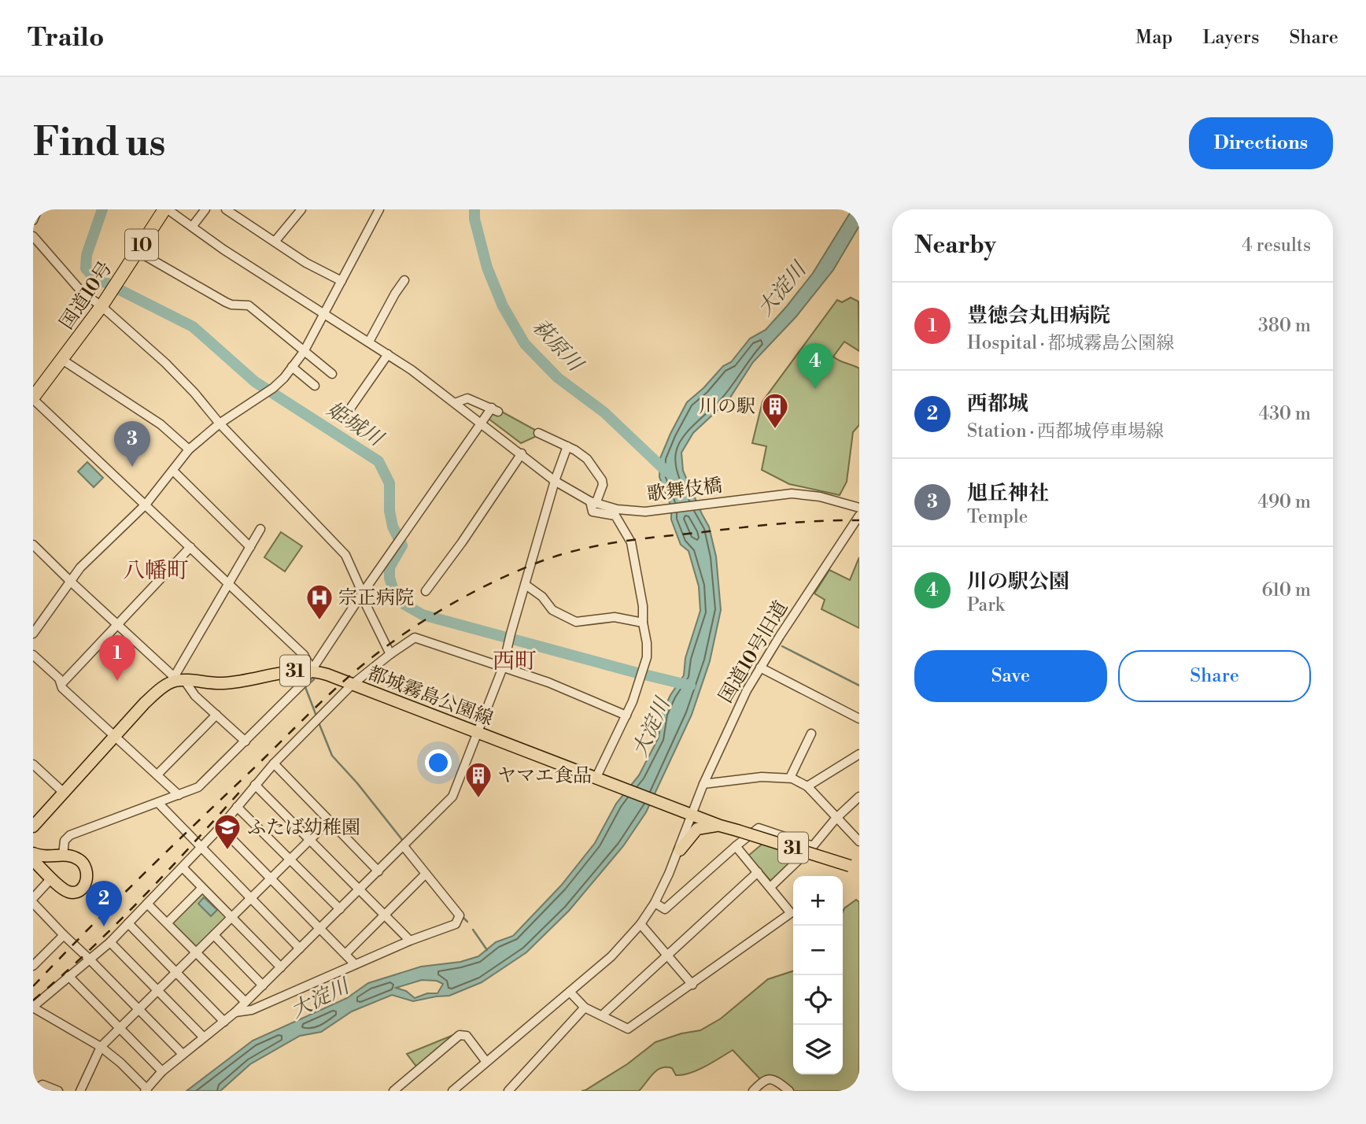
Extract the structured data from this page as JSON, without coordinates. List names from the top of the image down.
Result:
{
  "streets": {
    "highway": ["10", "国道10号"],
    "main road": ["31", "都城霧島公園線"],
    "street": ["歌舞伎橋", "国道10号旧道"]
  },
  "crossings": [
    ["国道10号旧道", "都城霧島公園線"]
  ],
  "districts": ["八幡町", "西町"],
  "water": ["大淀川", "萩原川", "姫城川"],
  "places": {
    "building": ["川の駅", "ヤマエ食品"],
    "hospital": ["宗正病院"],
    "school or university": ["ふたば幼稚園"]
  },
  "page": {
    "header": "Trailo",
    "nav": ["Map", "Layers", "Share"],
    "buttons": [
      "Directions",
      ["Save", "Share"]
    ],
    "title": "Find us",
    "heading": ["Nearby", "4 results"],
    "list": [
      {
        "mark": "1",
        "name": "豊徳会丸田病院",
        "note": "Hospital · 都城霧島公園線",
        "value": "380 m"
      },
      {
        "mark": "2",
        "name": "西都城",
        "note": "Station · 西都城停車場線",
        "value": "430 m"
      },
      {
        "mark": "3",
        "name": "旭丘神社",
        "note": "Temple",
        "value": "490 m"
      },
      {
        "mark": "4",
        "name": "川の駅公園",
        "note": "Park",
        "value": "610 m"
      }
    ],
    "pins": [
      "4",
      "3",
      "1",
      "2"
    ],
    "map_buttons": ["+", "−"]
  }
}
